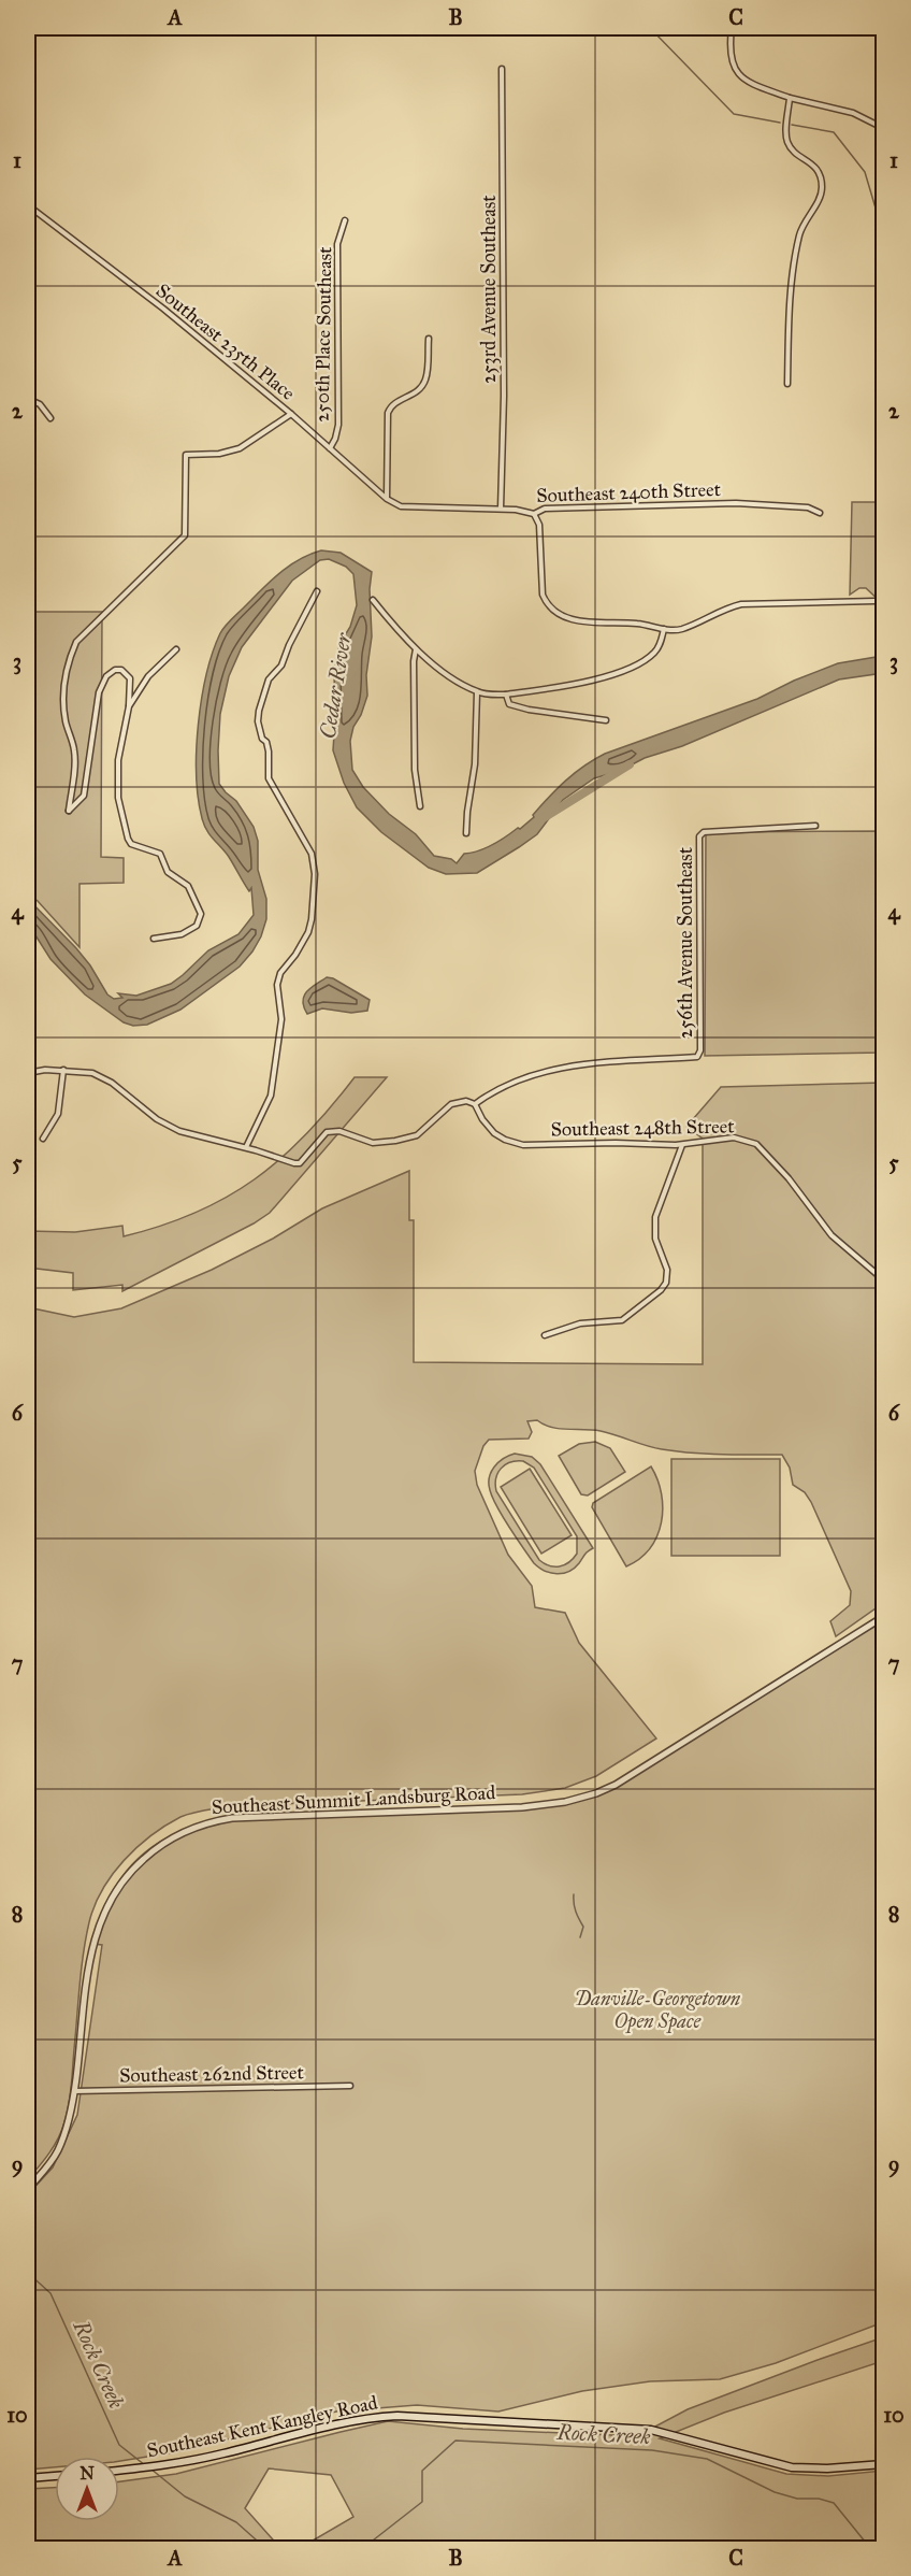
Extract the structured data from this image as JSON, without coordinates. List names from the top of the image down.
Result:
{
  "streets": {
    "main road": ["Southeast Kent Kangley Road"],
    "street": [
      "253rd Avenue Southeast",
      "250th Place Southeast",
      "Southeast 235th Place",
      "Southeast 240th Street",
      "256th Avenue Southeast",
      "Southeast 248th Street",
      "Southeast Summit Landsburg Road",
      "Southeast 262nd Street"
    ]
  },
  "crossings": [
    ["253rd Avenue Southeast", "Southeast 240th Street"],
    ["250th Place Southeast", "Southeast 235th Place"],
    ["Southeast 235th Place", "Southeast 240th Street"],
    ["256th Avenue Southeast", "Southeast 248th Street"],
    ["Southeast Summit Landsburg Road", "Southeast 262nd Street"]
  ],
  "water": ["Cedar River", "Rock Creek"],
  "parks": ["Danville-Georgetown Open Space"],
  "north": "top",
  "grid": {
    "columns": ["A", "B", "C"],
    "rows": [
      "1",
      "2",
      "3",
      "4",
      "5",
      "6",
      "7",
      "8",
      "9",
      "10"
    ]
  }
}
